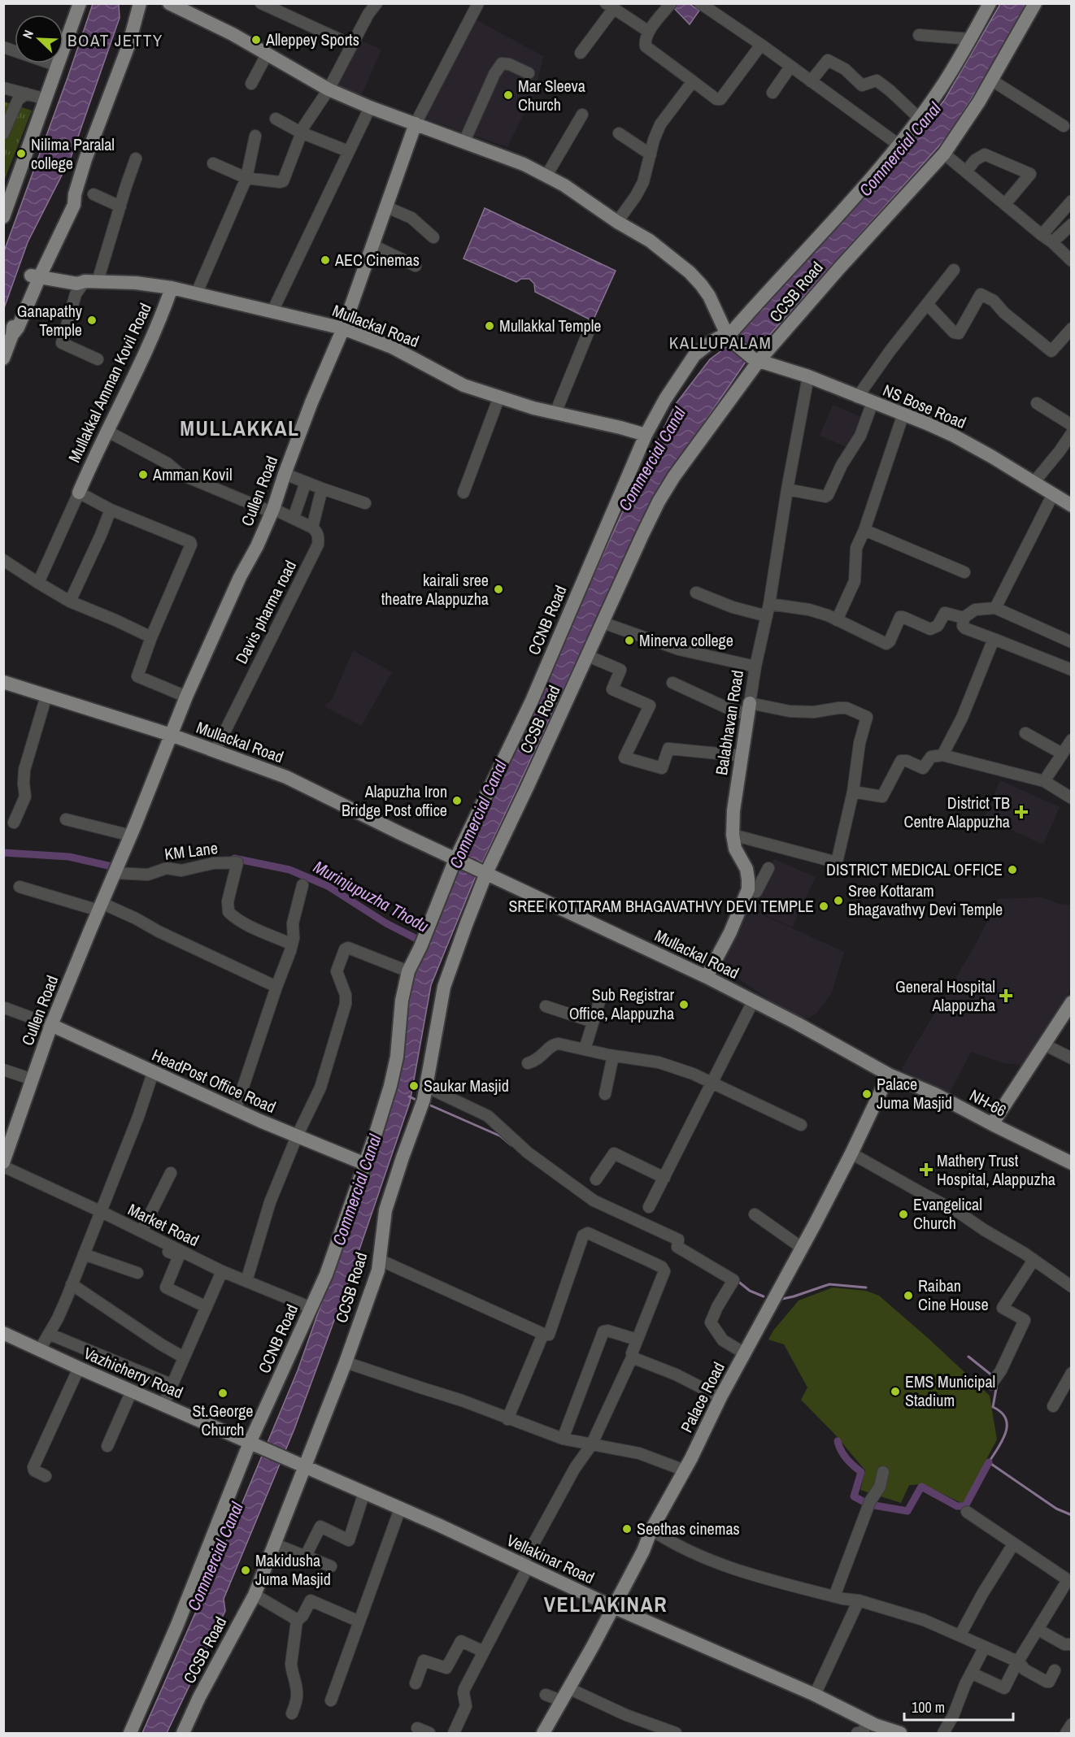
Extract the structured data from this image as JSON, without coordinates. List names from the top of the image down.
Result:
{
  "streets": {
    "main road": [
      "CCSB Road",
      "Mullackal Road",
      "Mullakkal Amman Kovil Road",
      "NS Bose Road",
      "Cullen Road",
      "CCNB Road",
      "Balabhavan Road",
      "HeadPost Office Road",
      "NH-66",
      "Vazhicherry Road",
      "Palace Road",
      "Vellakinar Road"
    ],
    "street": ["Davis pharma road", "KM Lane", "Market Road"]
  },
  "crossings": [
    ["CCSB Road", "Mullackal Road"],
    ["CCSB Road", "NS Bose Road"],
    ["CCSB Road", "Vazhicherry Road"],
    ["CCSB Road", "Vellakinar Road"],
    ["Mullackal Road", "Mullakkal Amman Kovil Road"],
    ["Mullackal Road", "Cullen Road"],
    ["Mullackal Road", "Davis pharma road"],
    ["Mullackal Road", "CCNB Road"],
    ["Mullackal Road", "NH-66"],
    ["Mullackal Road", "Palace Road"],
    ["NS Bose Road", "Balabhavan Road"],
    ["Cullen Road", "KM Lane"],
    ["Cullen Road", "HeadPost Office Road"],
    ["CCNB Road", "HeadPost Office Road"],
    ["CCNB Road", "Market Road"],
    ["CCNB Road", "Vazhicherry Road"],
    ["NH-66", "Palace Road"],
    ["Vazhicherry Road", "Vellakinar Road"],
    ["Palace Road", "Vellakinar Road"]
  ],
  "districts": [
    "BOAT JETTY",
    "KALLUPALAM",
    "MULLAKKAL",
    "VELLAKINAR"
  ],
  "water": ["Commercial Canal", "Murinjupuzha Thodu"],
  "places": {
    "other": [
      "Alleppey Sports",
      "Mar Sleeva Church",
      "Nilima Paralal college",
      "AEC Cinemas",
      "Ganapathy Temple",
      "Mullakkal Temple",
      "Amman Kovil",
      "kairali sree theatre Alappuzha",
      "Minerva college",
      "Alapuzha Iron Bridge Post office",
      "DISTRICT MEDICAL OFFICE",
      "Sree Kottaram Bhagavathvy Devi Temple",
      "SREE KOTTARAM BHAGAVATHVY DEVI TEMPLE",
      "Sub Registrar Office, Alappuzha",
      "Saukar Masjid",
      "Palace Juma Masjid",
      "Evangelical Church",
      "Raiban Cine House",
      "EMS Municipal Stadium",
      "St.George Church",
      "Seethas cinemas",
      "Makidusha Juma Masjid"
    ],
    "health": ["District TB Centre Alappuzha", "General Hospital Alappuzha", "Mathery Trust Hospital, Alappuzha"]
  },
  "scale_bar": "100 m",
  "north": "top left"
}
